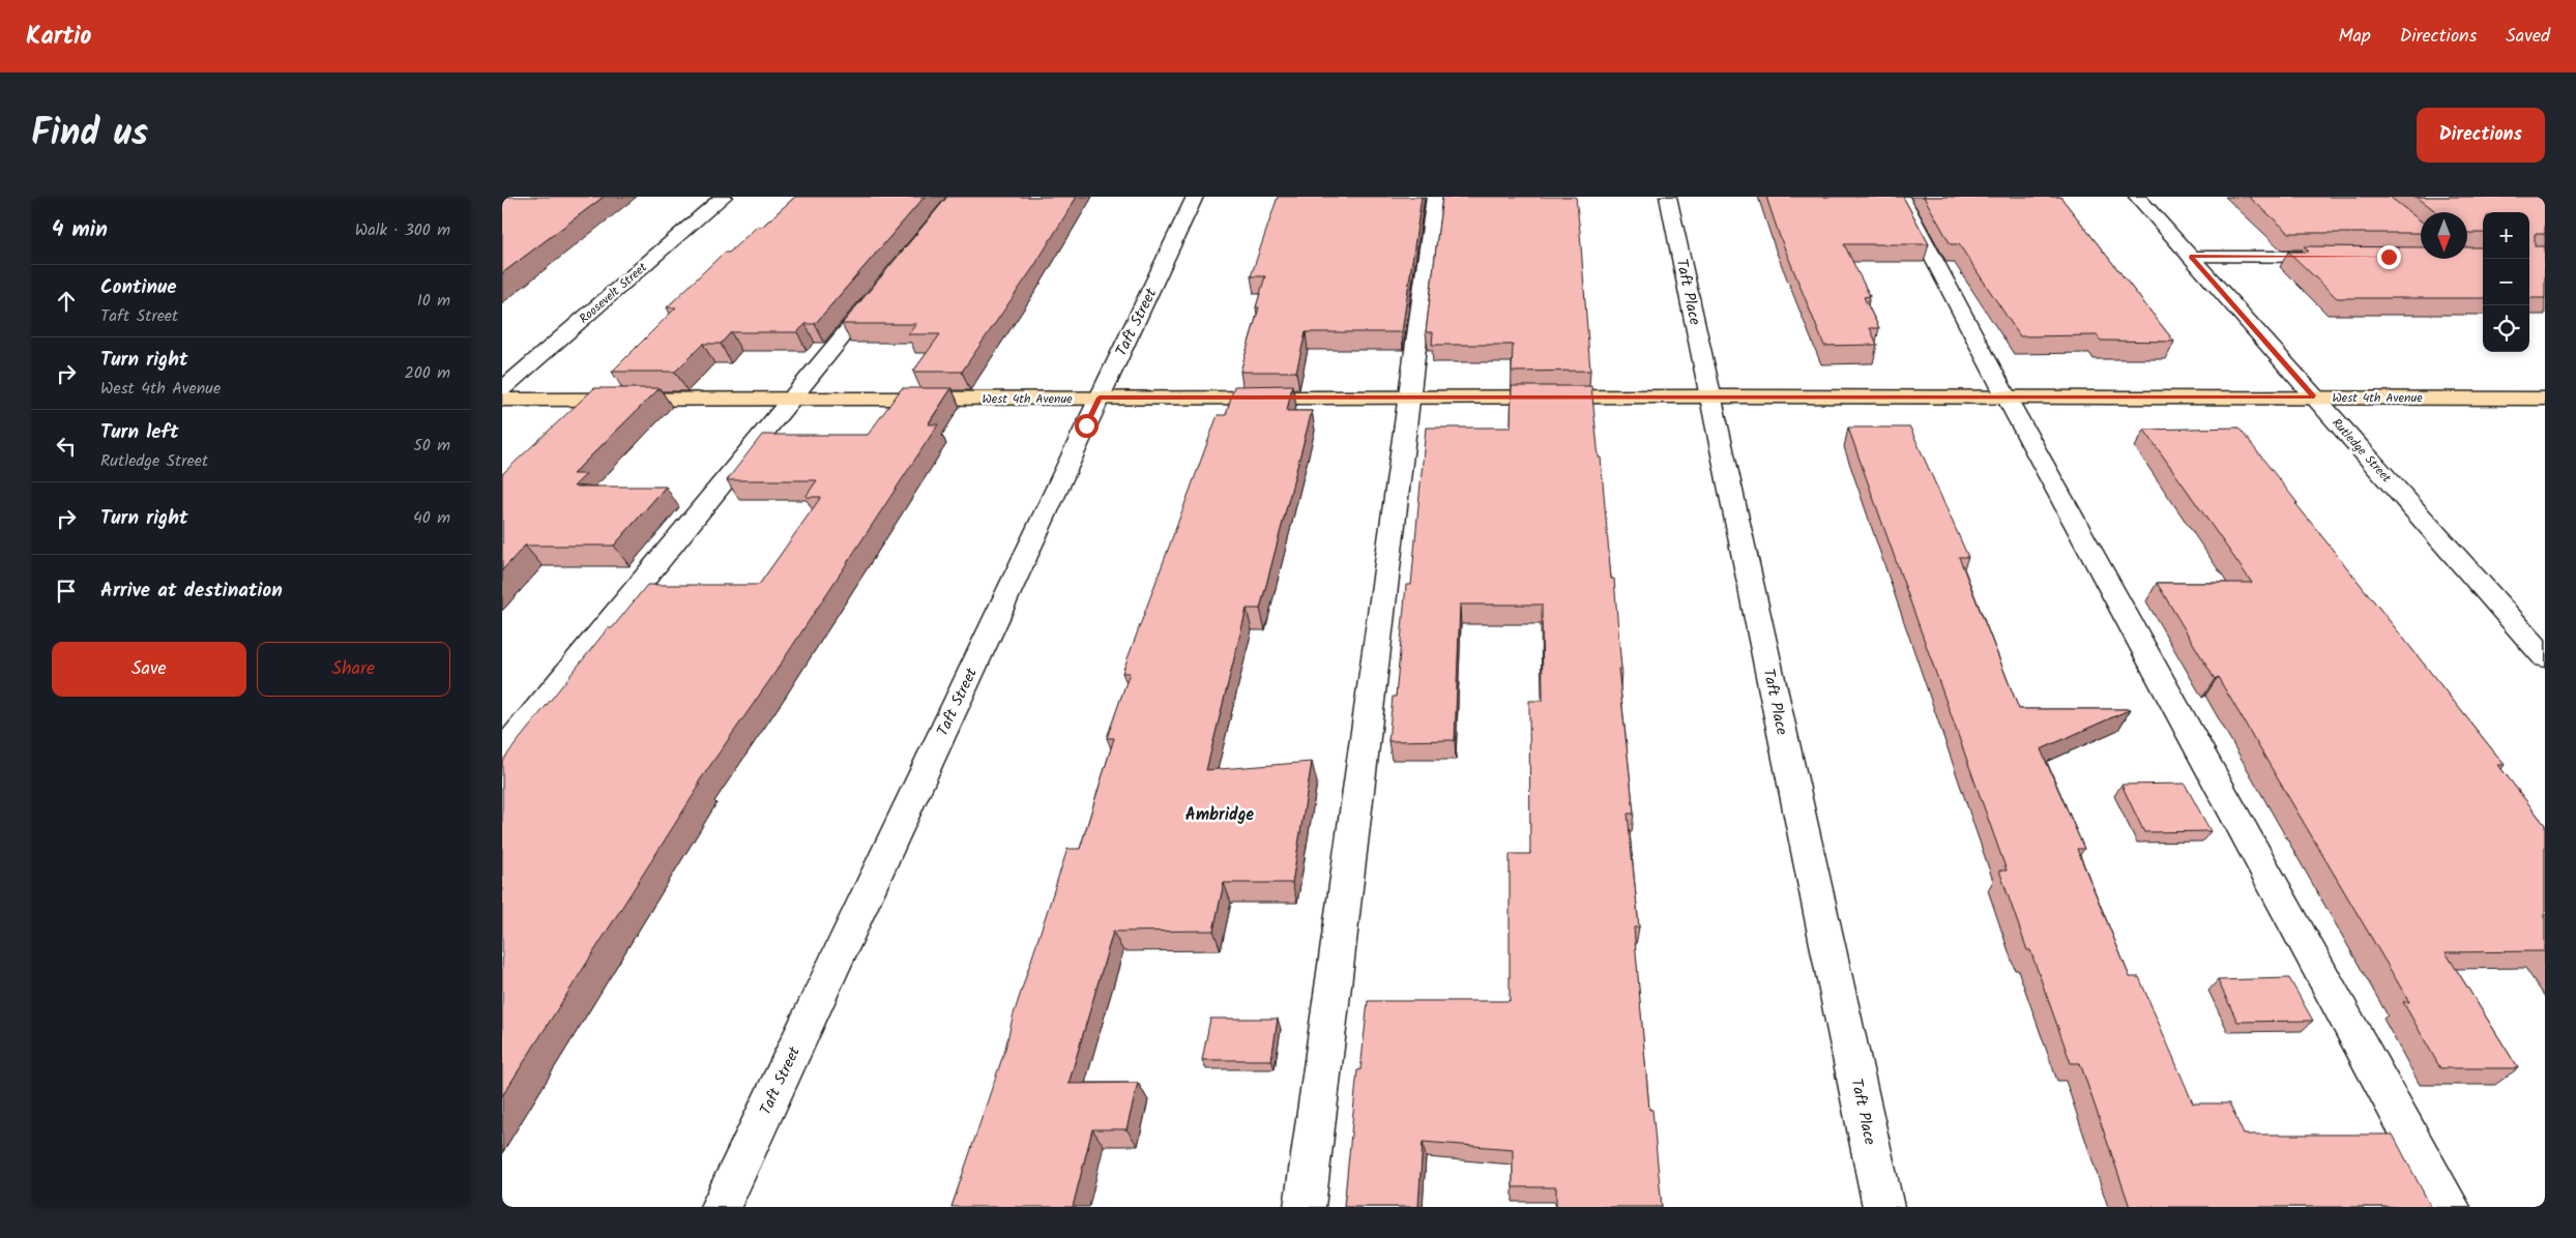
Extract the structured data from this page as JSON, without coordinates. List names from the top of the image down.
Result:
{
  "streets": {
    "main road": ["West 4th Avenue"],
    "street": [
      "Taft Place",
      "Roosevelt Street",
      "Taft Street",
      "Rutledge Street"
    ]
  },
  "crossings": [
    ["Taft Place", "West 4th Avenue"],
    ["Taft Street", "West 4th Avenue"],
    ["West 4th Avenue", "Rutledge Street"]
  ],
  "districts": ["Ambridge"],
  "north": "bottom",
  "page": {
    "header": "Kartio",
    "nav": ["Map", "Directions", "Saved"],
    "title": "Find us",
    "buttons": [
      "Directions",
      ["Save", "Share"]
    ],
    "heading": ["4 min", "Walk · 300 m"],
    "map_buttons": ["+", "−"],
    "list": [
      ["Continue", "Taft Street", "10 m"],
      ["Turn right", "West 4th Avenue", "200 m"],
      ["Turn left", "Rutledge Street", "50 m"],
      ["Turn right", "40 m"],
      "Arrive at destination"
    ]
  }
}
